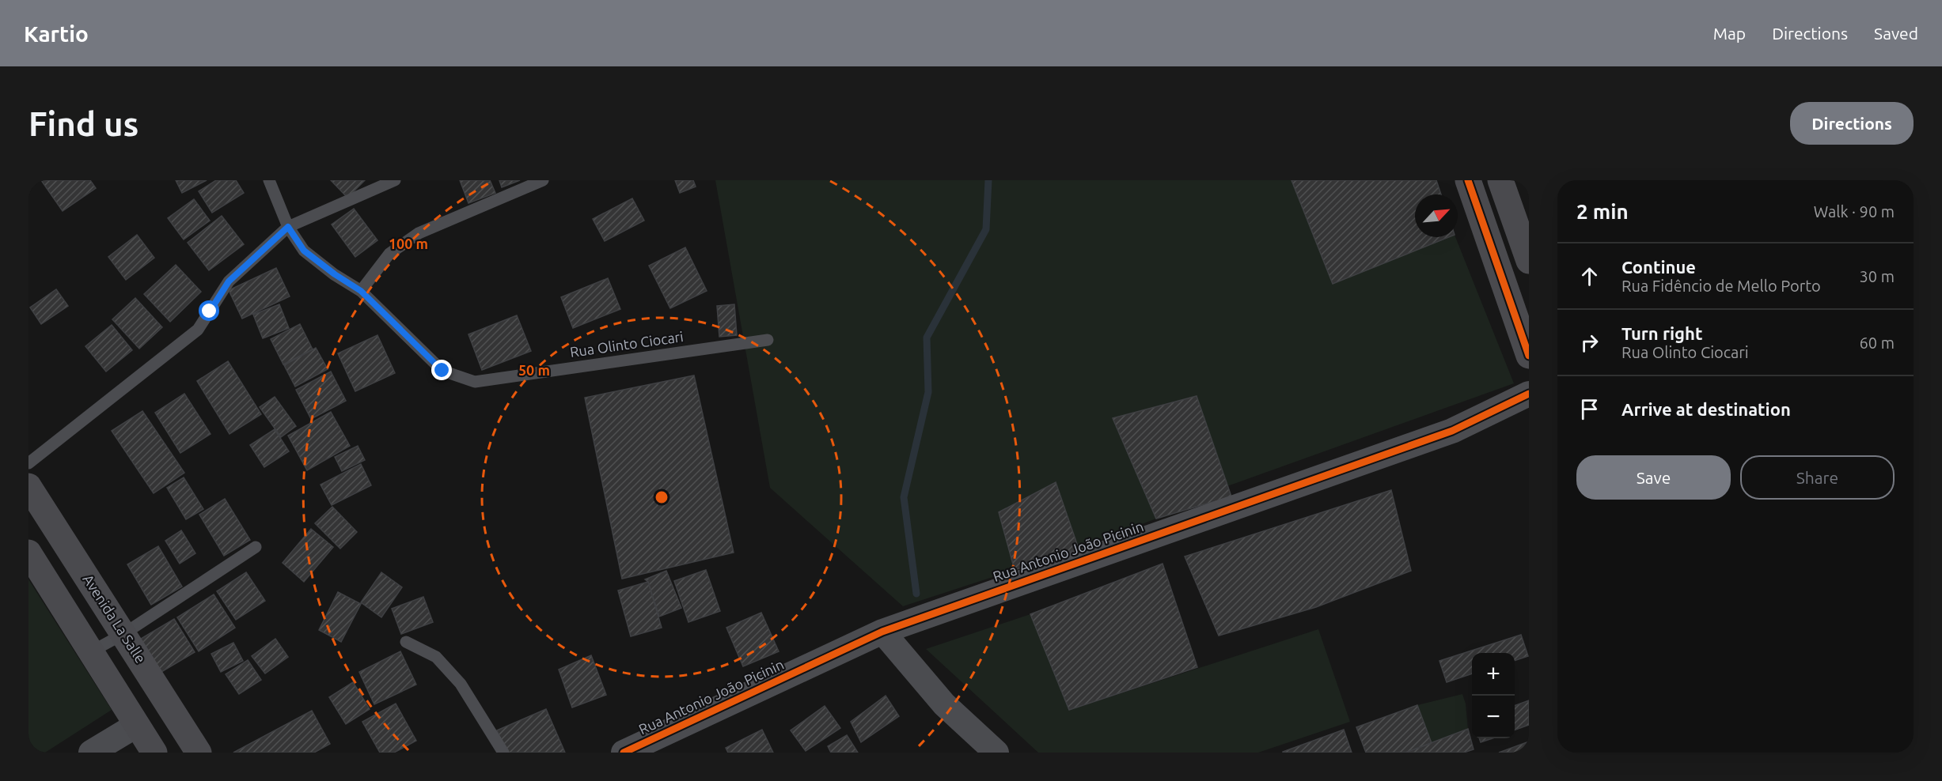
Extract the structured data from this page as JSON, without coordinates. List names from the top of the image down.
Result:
{
  "streets": {
    "main road": ["Avenida La Salle"],
    "street": ["Rua Antonio João Picinin"],
    "lane": ["Rua Olinto Ciocari"]
  },
  "north": "top right",
  "page": {
    "header": "Kartio",
    "nav": ["Map", "Directions", "Saved"],
    "buttons": [
      "Directions",
      ["Save", "Share"]
    ],
    "title": "Find us",
    "heading": ["2 min", "Walk · 90 m"],
    "list": [
      ["Continue", "Rua Fidêncio de Mello Porto", "30 m"],
      ["Turn right", "Rua Olinto Ciocari", "60 m"],
      "Arrive at destination"
    ],
    "map_buttons": ["+", "−"]
  },
  "rings": ["100 m", "50 m"]
}
